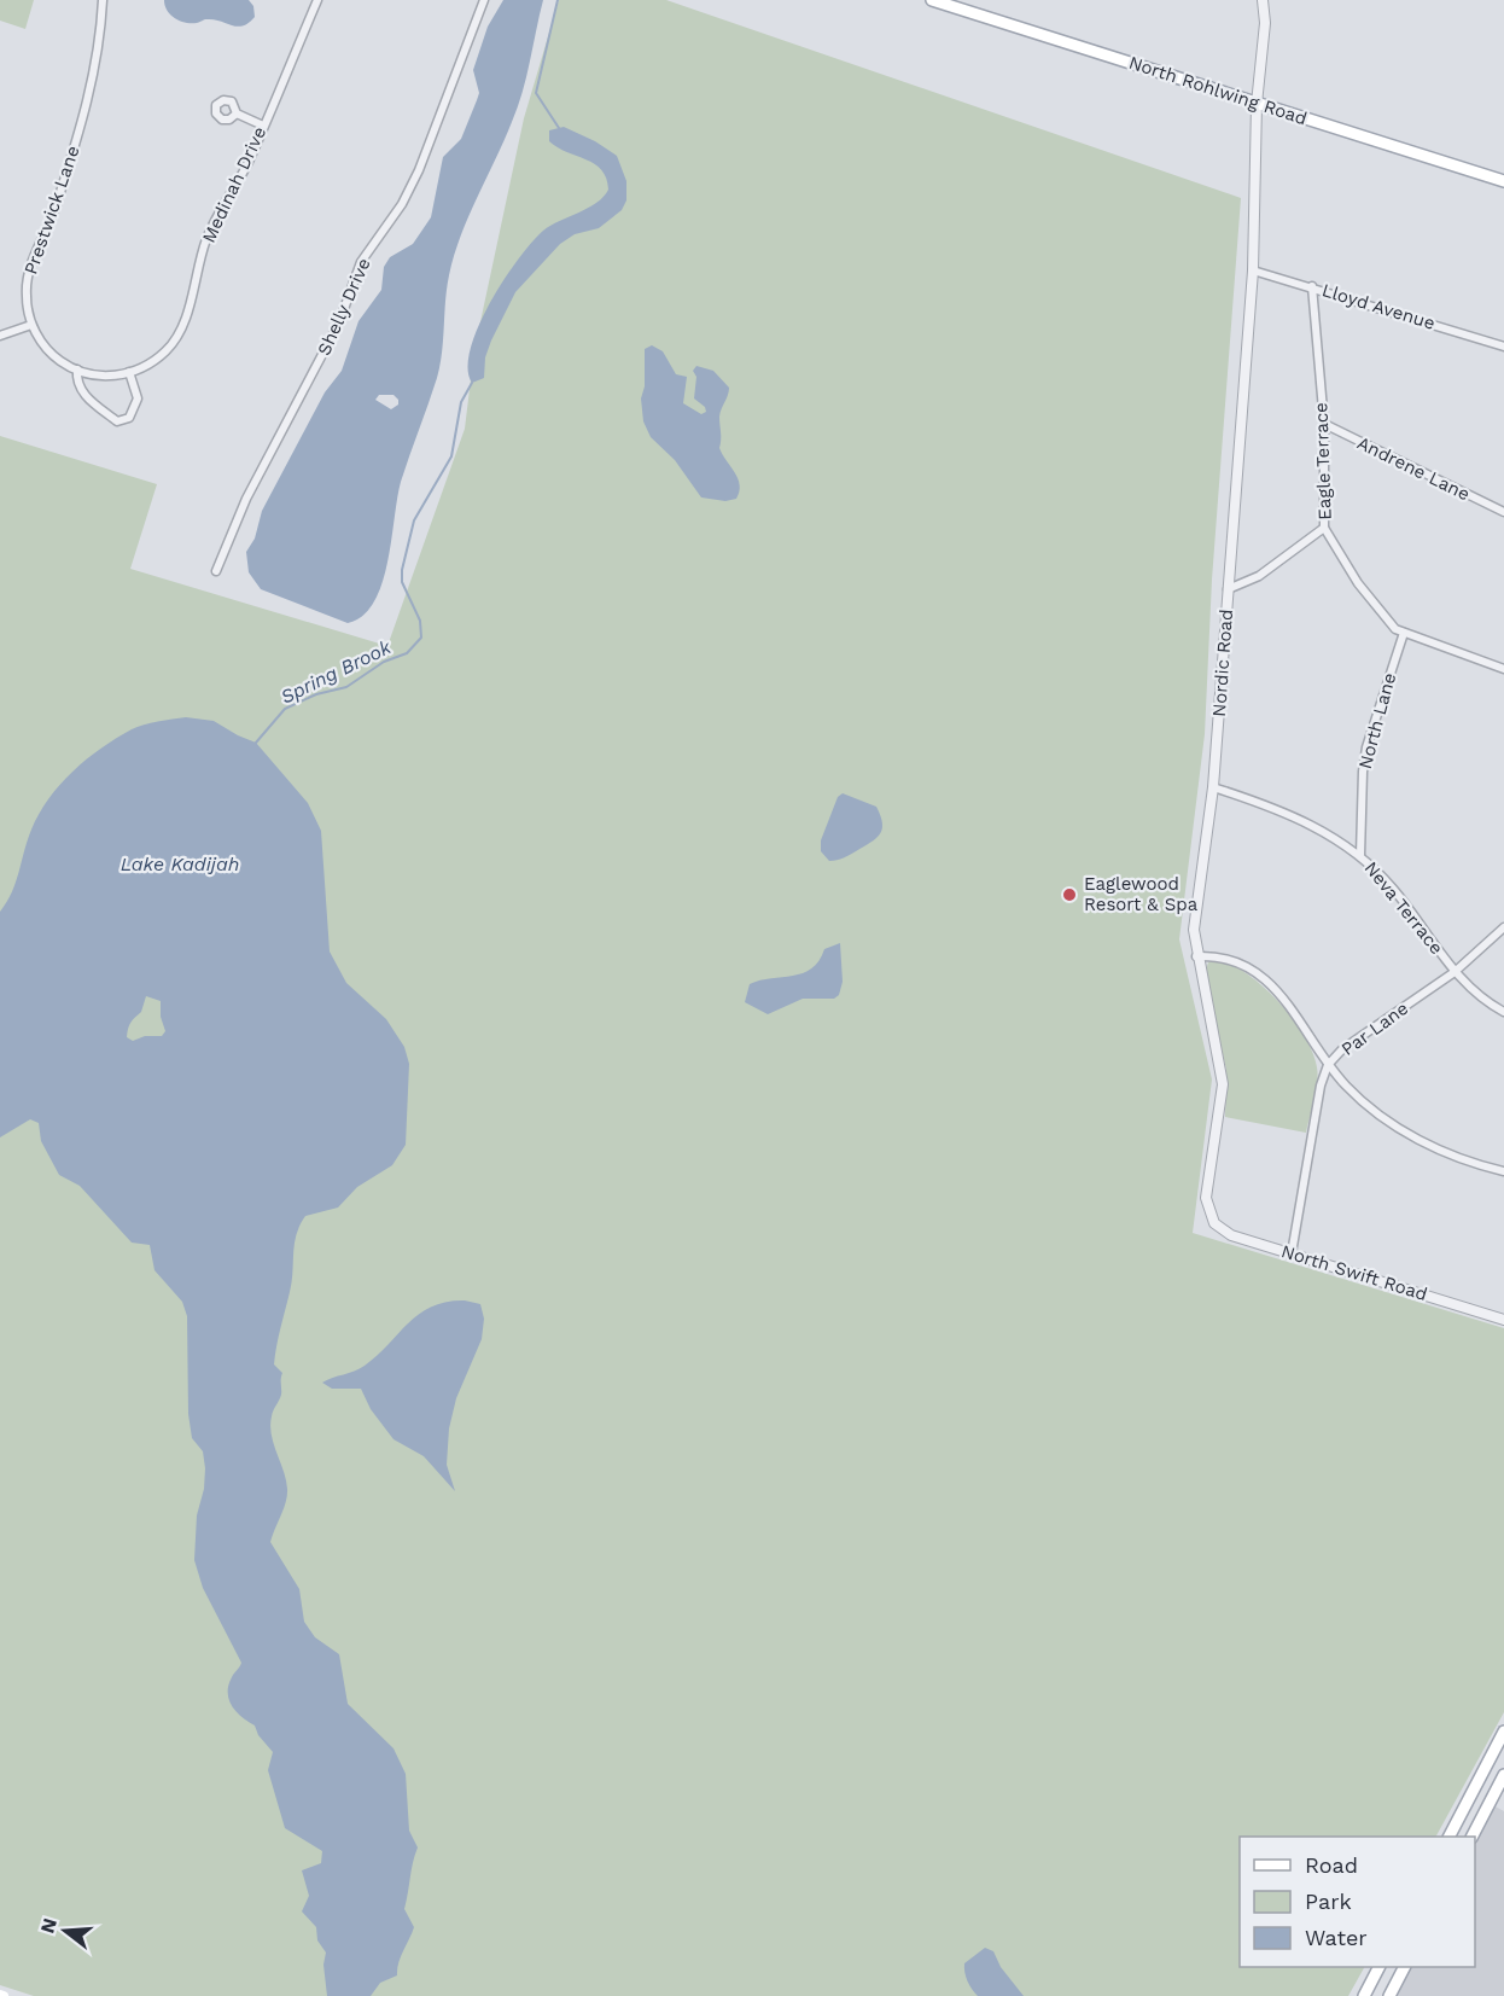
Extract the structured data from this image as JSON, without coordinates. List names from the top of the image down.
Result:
{
  "streets": {
    "main road": ["North Rohlwing Road"],
    "street": [
      "Medinah Drive",
      "Prestwick Lane",
      "Shelly Drive",
      "Lloyd Avenue",
      "Eagle Terrace",
      "Andrene Lane",
      "Nordic Road",
      "North Lane",
      "Neva Terrace",
      "Par Lane",
      "North Swift Road"
    ]
  },
  "crossings": [
    ["North Rohlwing Road", "Nordic Road"],
    ["Lloyd Avenue", "Eagle Terrace"],
    ["Lloyd Avenue", "Nordic Road"],
    ["Eagle Terrace", "Andrene Lane"],
    ["Eagle Terrace", "North Lane"],
    ["Nordic Road", "Neva Terrace"],
    ["Nordic Road", "North Swift Road"],
    ["North Lane", "Neva Terrace"],
    ["Neva Terrace", "Par Lane"],
    ["Par Lane", "North Swift Road"]
  ],
  "water": ["Spring Brook", "Lake Kadijah"],
  "places": ["Eaglewood Resort & Spa"],
  "legend": ["Road", "Park", "Water"],
  "north": "left"
}
